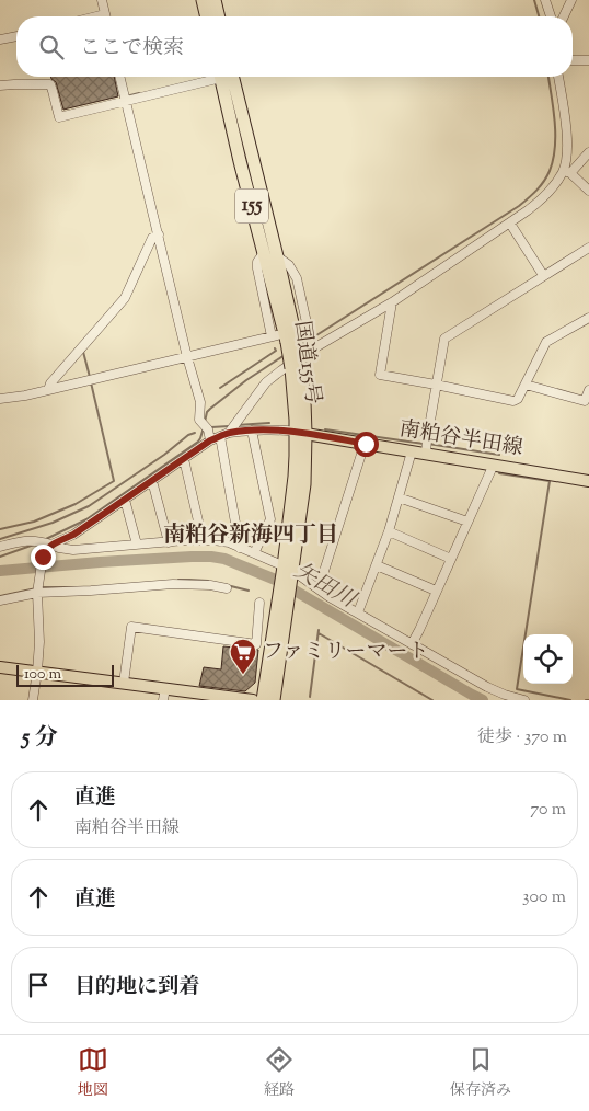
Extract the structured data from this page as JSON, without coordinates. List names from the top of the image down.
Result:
{
  "streets": {
    "highway": ["155", "国道155号"],
    "main road": ["南粕谷半田線"]
  },
  "crossings": [
    ["国道155号", "南粕谷半田線"]
  ],
  "districts": ["南粕谷新海四丁目"],
  "water": ["矢田川"],
  "places": {
    "supermarket": ["ファミリーマート"]
  },
  "scale_bar": "100 m",
  "page": {
    "search": "ここで検索",
    "scale": "100 m",
    "heading": ["5 分", "徒歩 · 370 m"],
    "list": [
      ["直進", "南粕谷半田線", "70 m"],
      ["直進", "300 m"],
      "目的地に到着"
    ],
    "nav": ["地図", "経路", "保存済み"]
  }
}
